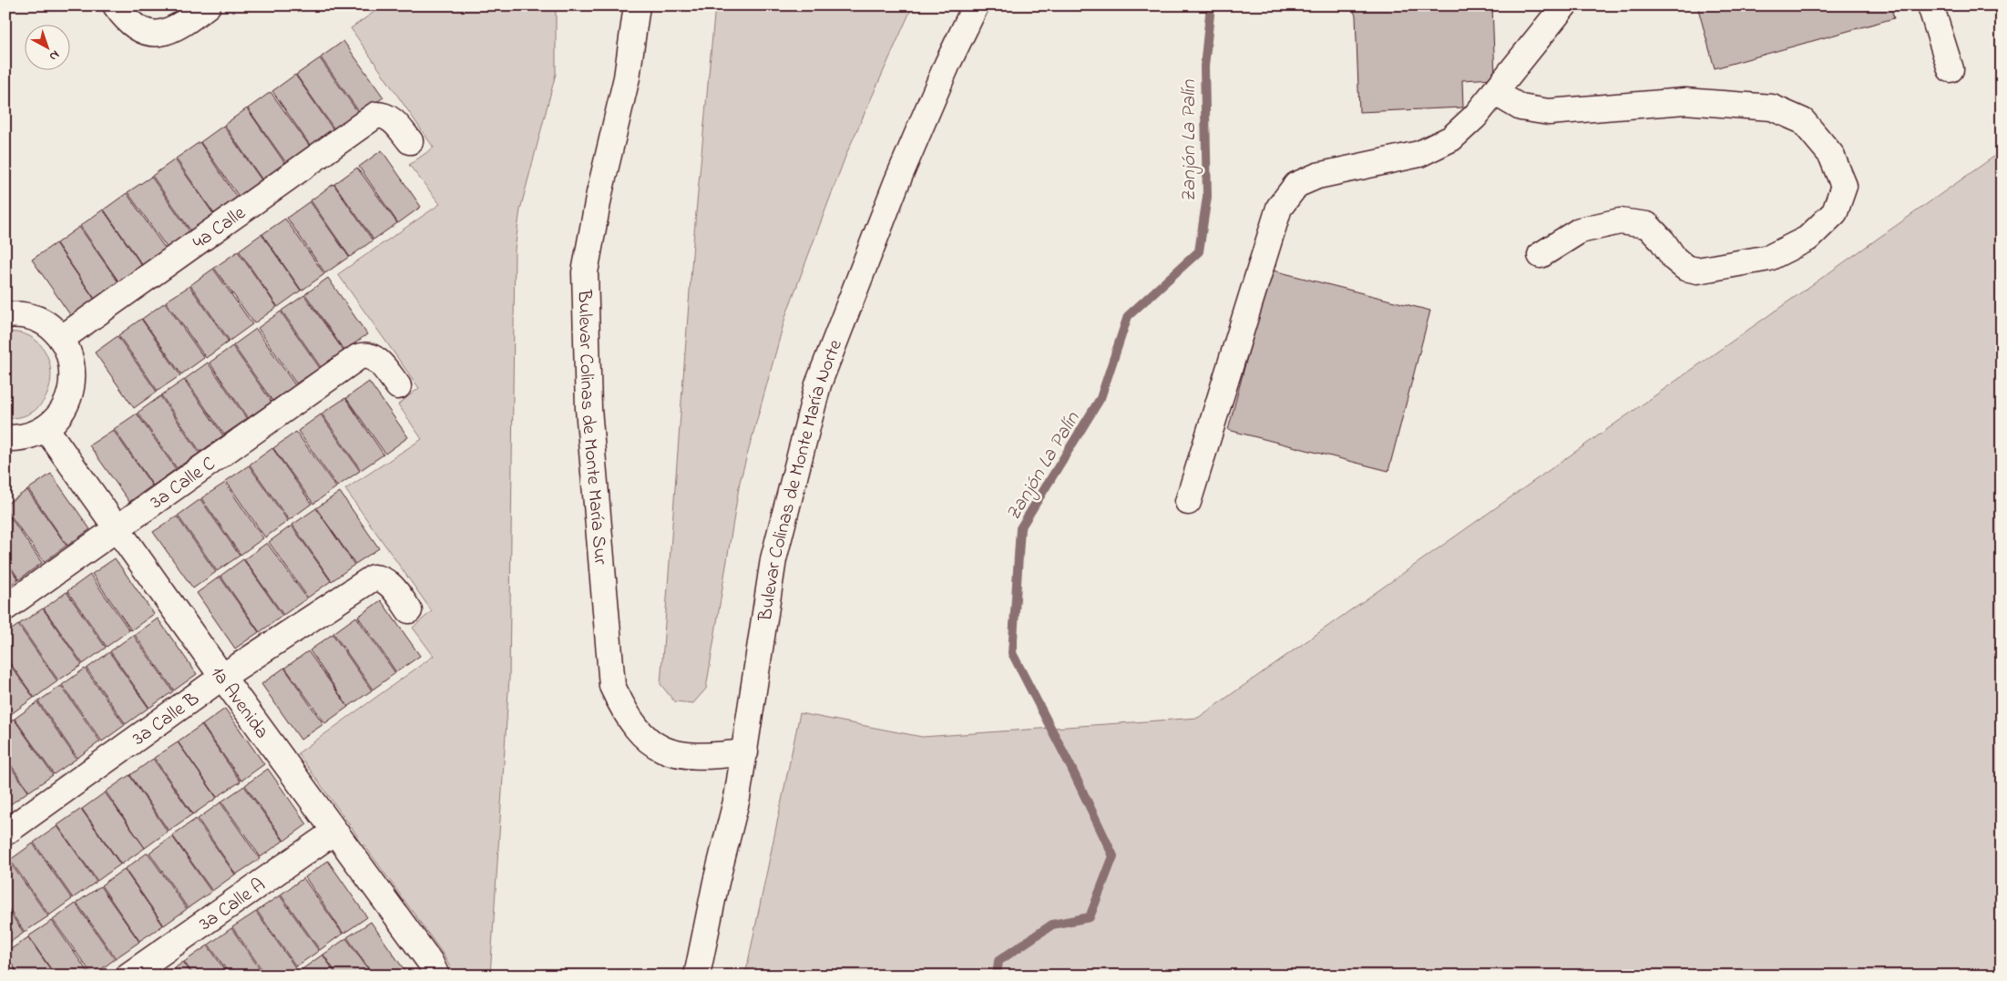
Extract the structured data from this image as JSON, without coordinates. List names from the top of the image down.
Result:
{
  "streets": {
    "street": [
      "4a Calle",
      "Bulevar Colinas de Monte María Sur",
      "Bulevar Colinas de Monte María Norte",
      "3a Calle C",
      "1a Avenida",
      "3a Calle B",
      "3a Calle A"
    ]
  },
  "crossings": [
    ["Bulevar Colinas de Monte María Sur", "Bulevar Colinas de Monte María Norte"],
    ["3a Calle C", "1a Avenida"],
    ["1a Avenida", "3a Calle B"],
    ["1a Avenida", "3a Calle A"]
  ],
  "water": ["Zanjón La Palín"],
  "north": "bottom right"
}
